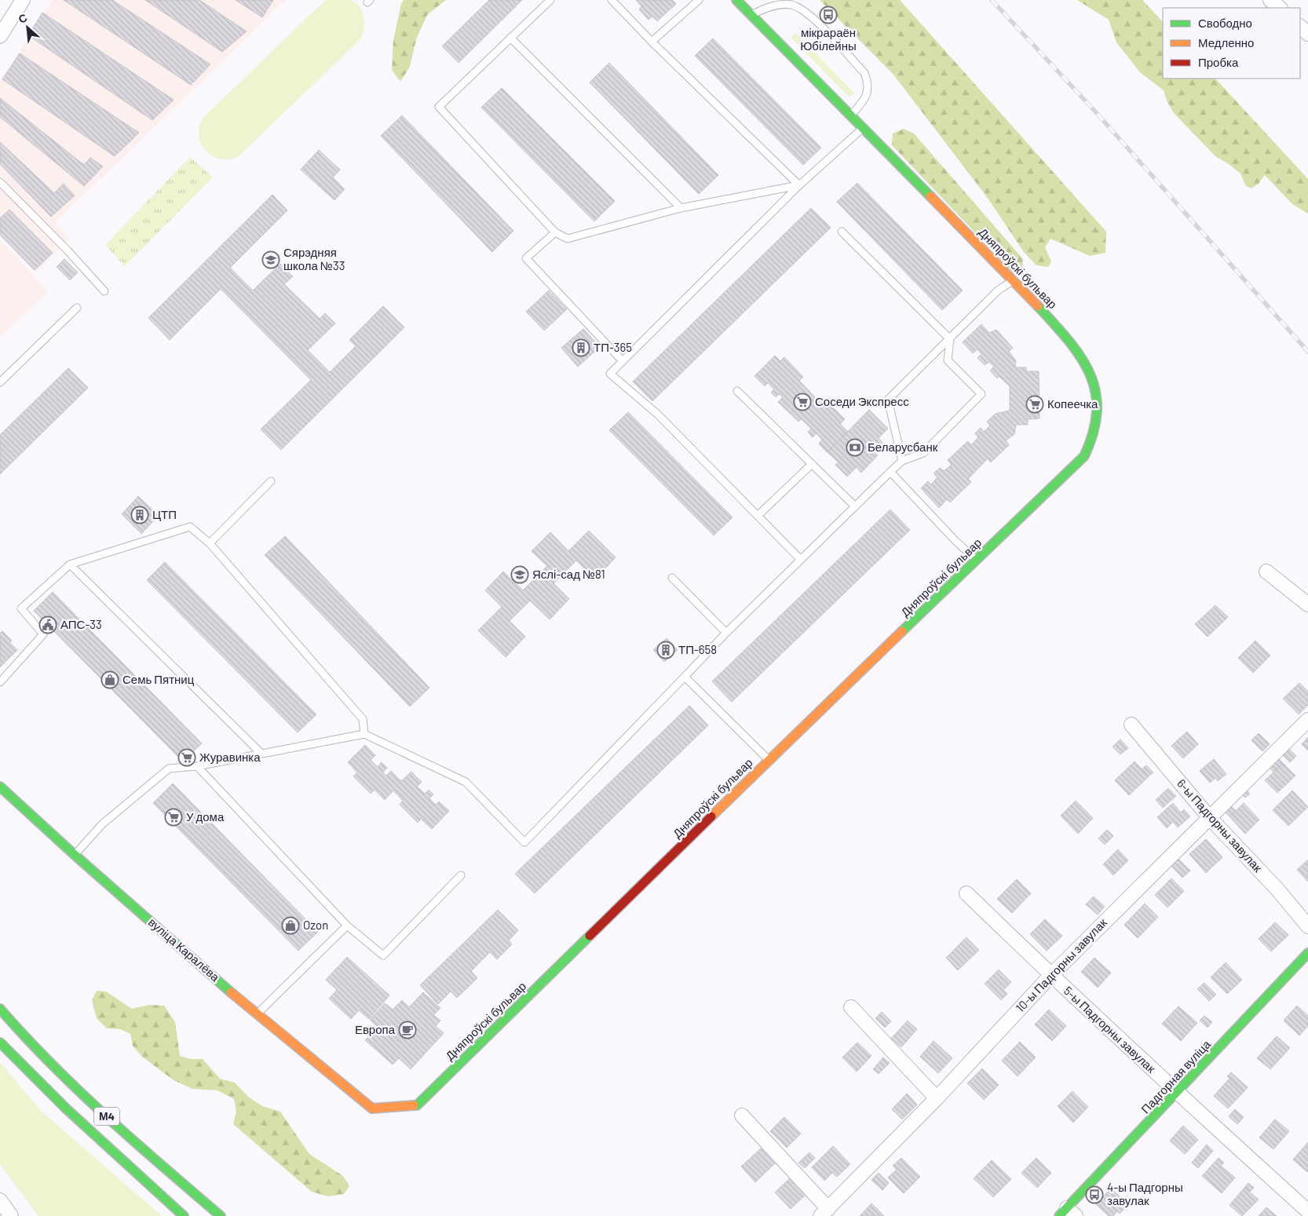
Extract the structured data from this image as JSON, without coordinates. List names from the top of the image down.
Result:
{
  "streets": {
    "street": [
      "Дняпроўскі бульвар",
      "6-ы Падгорны завулак",
      "вуліца Каралёва",
      "10-ы Падгорны завулак",
      "5-ы Падгорны завулак",
      "Падгорная вуліца",
      "М4"
    ]
  },
  "crossings": [
    ["Дняпроўскі бульвар", "вуліца Каралёва"],
    ["6-ы Падгорны завулак", "10-ы Падгорны завулак"],
    ["10-ы Падгорны завулак", "5-ы Падгорны завулак"],
    ["5-ы Падгорны завулак", "Падгорная вуліца"]
  ],
  "places": {
    "bus stop": ["мікрараён Юбілейны", "4-ы Падгорны завулак"],
    "school or university": ["Сярэдняя школа №33", "Яслі-сад №81"],
    "building": ["ТП-365", "ЦТП", "ТП-658"],
    "supermarket": [
      "Соседи Экспресс",
      "Копеечка",
      "Журавинка",
      "У дома"
    ],
    "bank": ["Беларусбанк"],
    "public building": ["АПС-33"],
    "shop": ["Семь Пятниц", "Ozon"],
    "cafe": ["Европа"]
  },
  "legend": ["Свободно", "Медленно", "Пробка"],
  "north": "top left"
}
